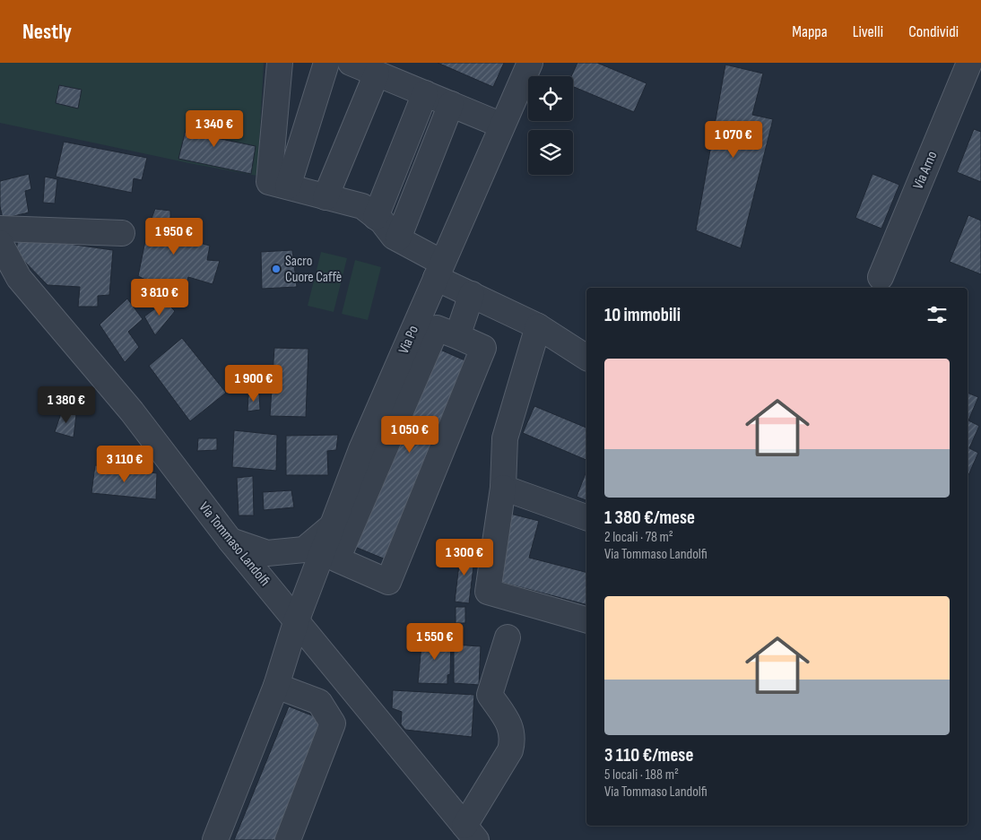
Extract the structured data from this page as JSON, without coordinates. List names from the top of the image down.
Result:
{
  "streets": {
    "street": ["Via Arno", "Via Po", "Via Tommaso Landolfi"]
  },
  "crossings": [
    ["Via Po", "Via Tommaso Landolfi"]
  ],
  "places": ["Sacro Cuore Caffè"],
  "page": {
    "header": "Nestly",
    "nav": ["Mappa", "Livelli", "Condividi"],
    "price": [
      "1 340 €",
      "1 070 €",
      "1 950 €",
      "3 810 €",
      "1 900 €",
      "1 380 €",
      "1 050 €",
      "3 110 €",
      "1 300 €",
      "1 550 €"
    ],
    "heading": "10 immobili",
    "list": [
      {
        "name": "1 380 €/mese",
        "note": "2 locali · 78 m² · Via Tommaso Landolfi"
      },
      {
        "name": "3 110 €/mese",
        "note": "5 locali · 188 m² · Via Tommaso Landolfi"
      }
    ]
  }
}
